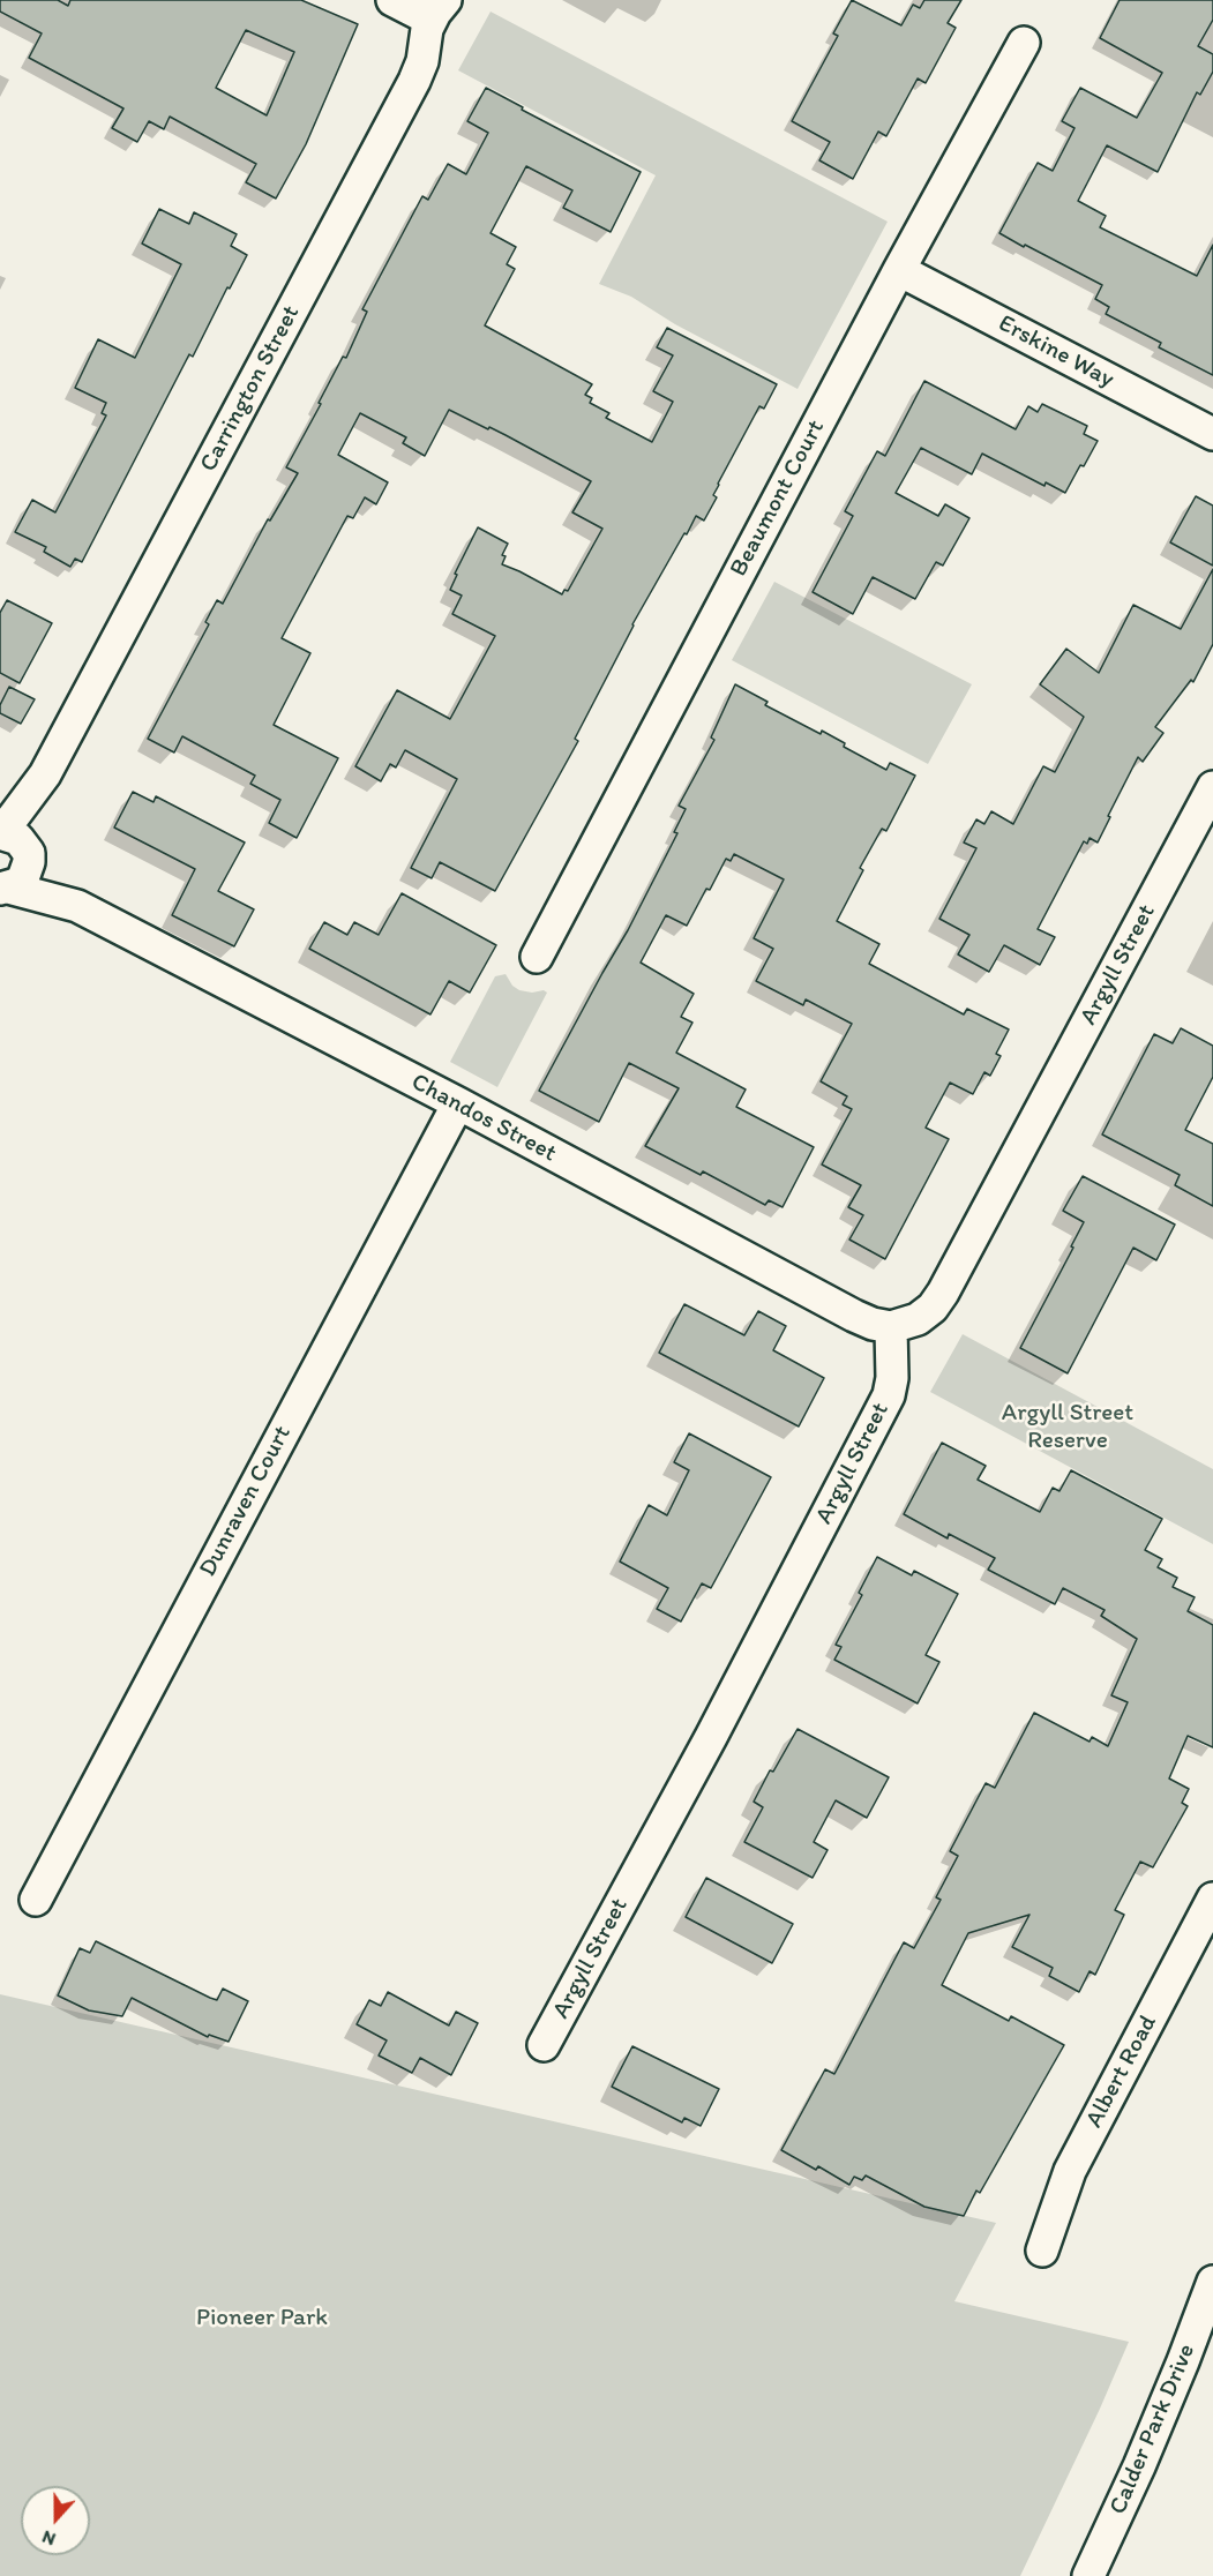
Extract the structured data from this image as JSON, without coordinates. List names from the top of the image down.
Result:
{
  "streets": {
    "street": [
      "Erskine Way",
      "Carrington Street",
      "Beaumont Court",
      "Argyll Street",
      "Chandos Street",
      "Dunraven Court",
      "Albert Road",
      "Calder Park Drive"
    ]
  },
  "crossings": [
    ["Erskine Way", "Beaumont Court"],
    ["Argyll Street", "Chandos Street"],
    ["Chandos Street", "Dunraven Court"]
  ],
  "parks": ["Argyll Street Reserve", "Pioneer Park"],
  "north": "bottom"
}
